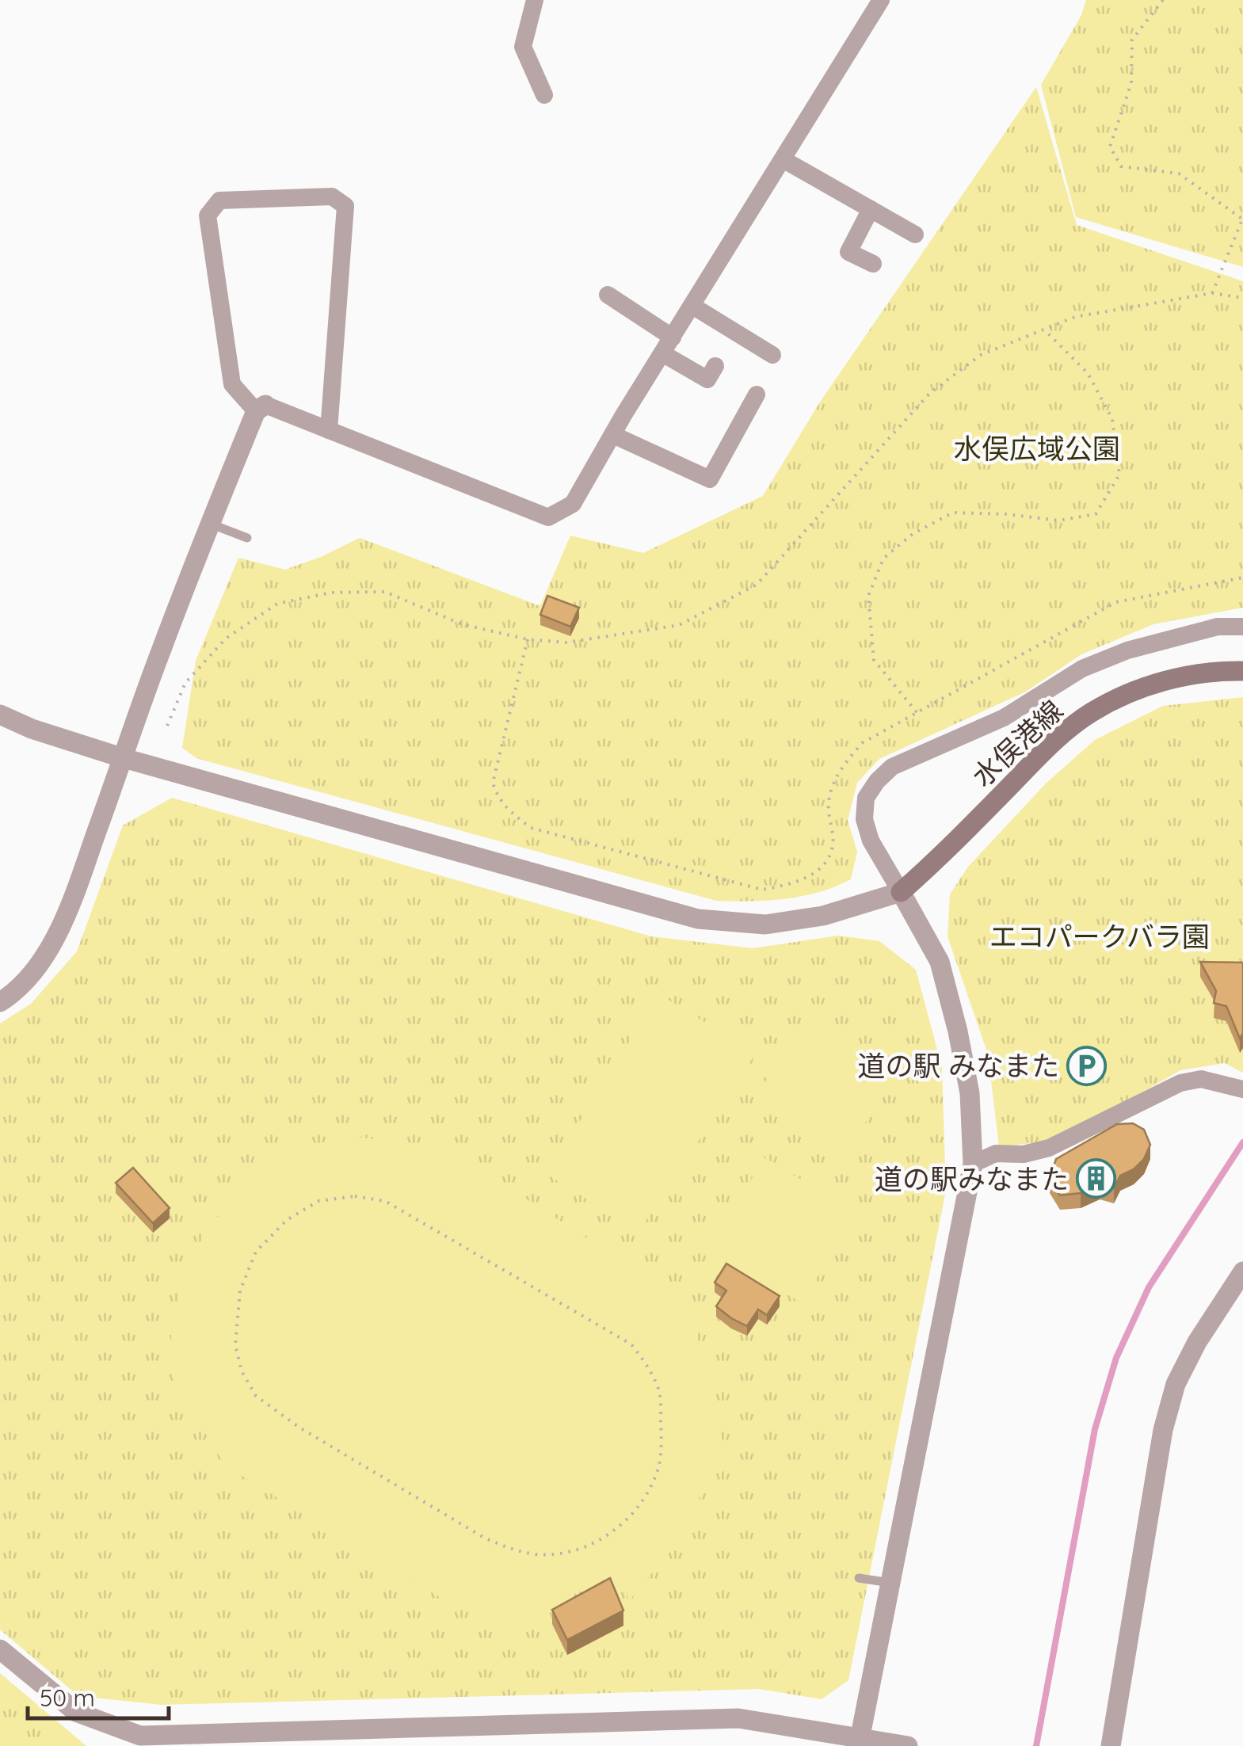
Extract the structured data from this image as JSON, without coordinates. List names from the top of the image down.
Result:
{
  "streets": {
    "main road": ["水俣港線"]
  },
  "parks": ["水俣広域公園", "エコパークバラ園"],
  "places": {
    "parking": ["道の駅 みなまた"],
    "building": ["道の駅みなまた"]
  },
  "scale_bar": "50 m"
}
